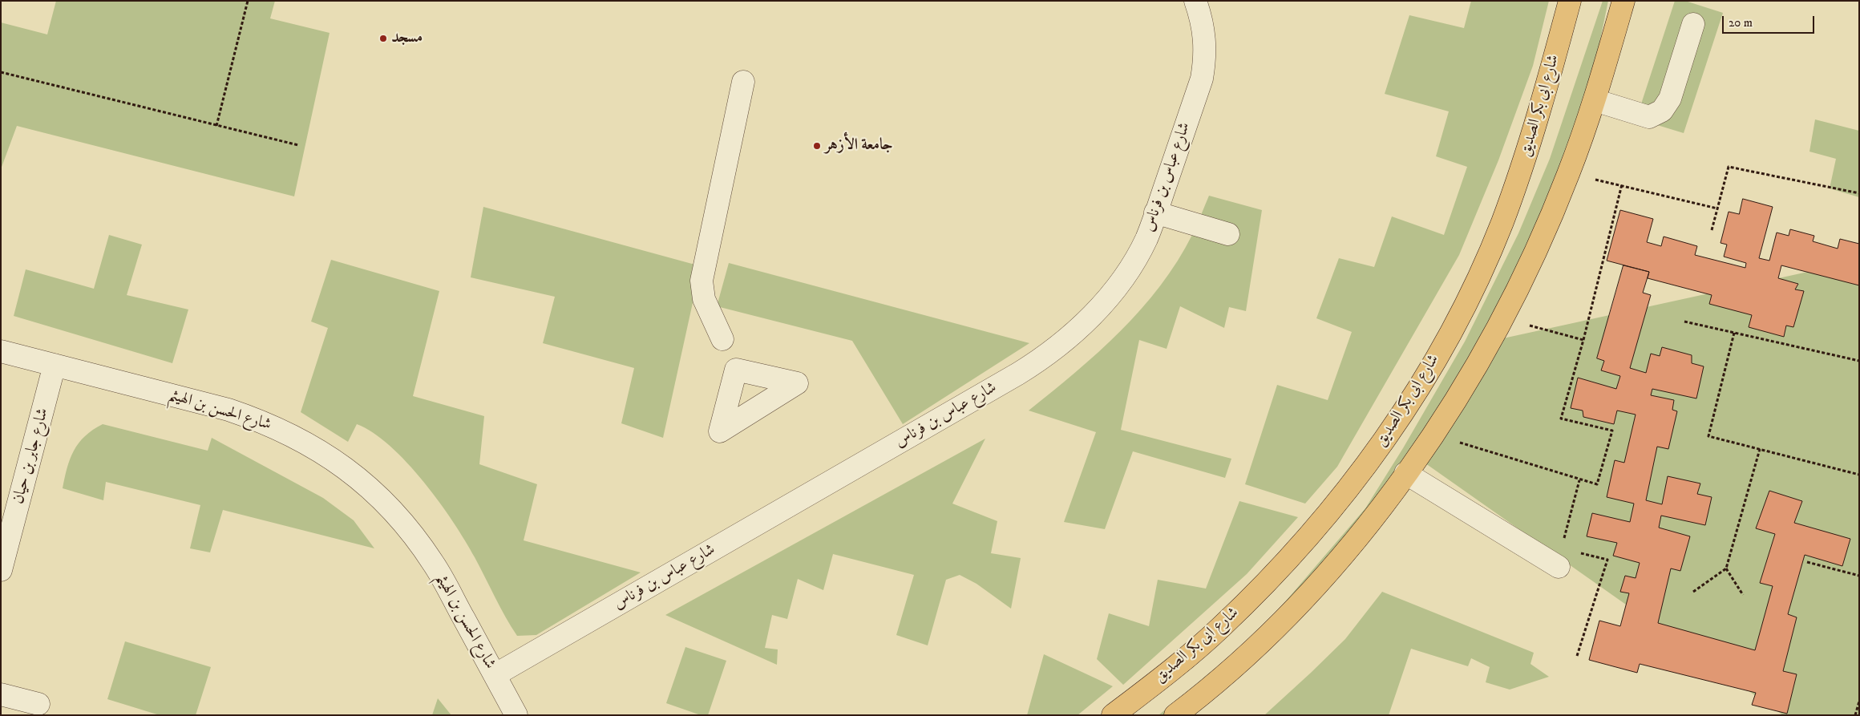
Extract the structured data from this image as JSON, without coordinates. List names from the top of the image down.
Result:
{
  "streets": {
    "main road": ["شارع ابى بكر الصديق"],
    "street": ["شارع عباس بن فرناس", "شارع الحسن بن الهيثم", "شارع جابر بن حيان"]
  },
  "crossings": [
    ["شارع عباس بن فرناس", "شارع الحسن بن الهيثم"],
    ["شارع الحسن بن الهيثم", "شارع جابر بن حيان"]
  ],
  "places": ["مسجد", "جامعة الأزهر"],
  "scale_bar": "20 m"
}
